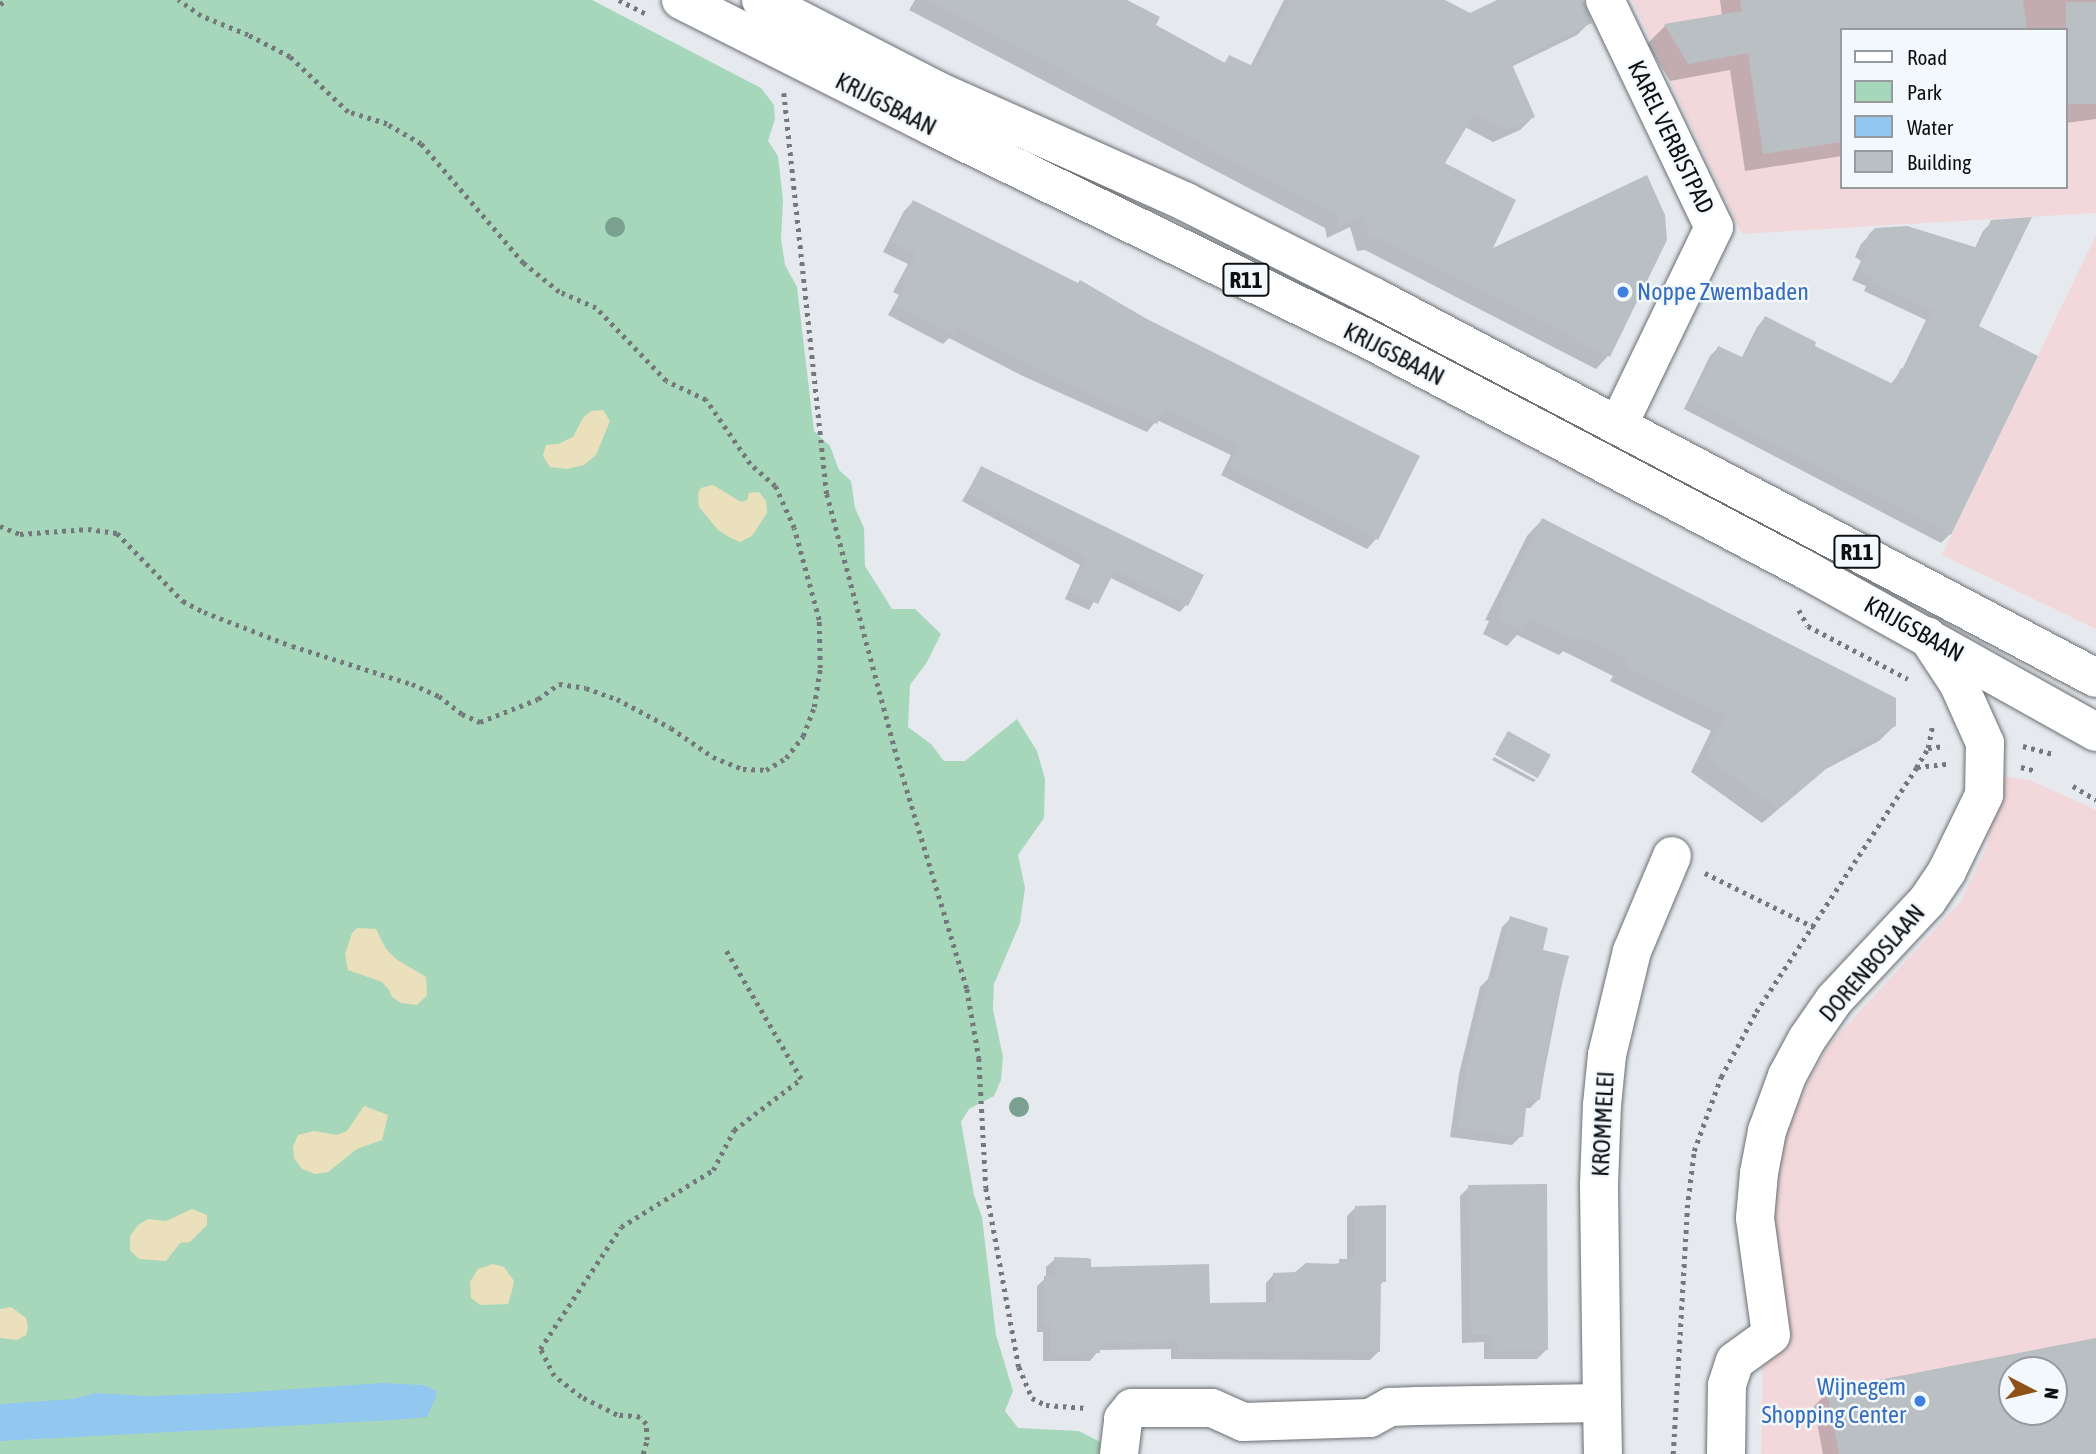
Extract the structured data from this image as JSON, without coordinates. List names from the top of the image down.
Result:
{
  "streets": {
    "main road": [
      "KRIJGSBAAN",
      "KAREL VERBISTPAD",
      "R11",
      "DORENBOSLAAN",
      "KROMMELEI"
    ]
  },
  "crossings": [
    ["KRIJGSBAAN", "KAREL VERBISTPAD"],
    ["KRIJGSBAAN", "DORENBOSLAAN"]
  ],
  "places": ["Noppe Zwembaden", "Wijnegem Shopping Center"],
  "legend": [
    "Road",
    "Park",
    "Water",
    "Building"
  ],
  "north": "right"
}
